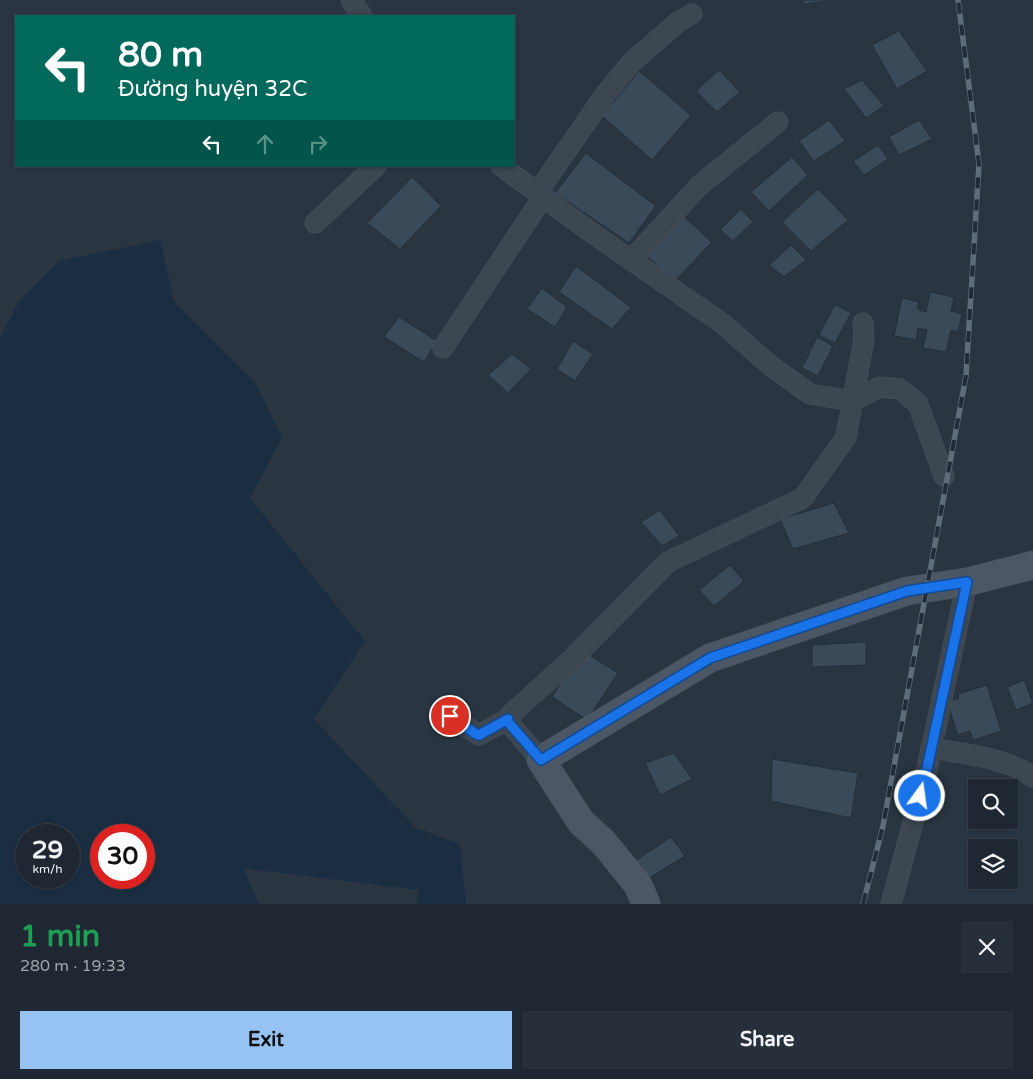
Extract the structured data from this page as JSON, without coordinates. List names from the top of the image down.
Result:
{
  "page": {
    "turn": ["80 m", "Đường huyện 32C"],
    "speed": "29 km/h",
    "limit": "30",
    "heading": ["1 min", "280 m · 19:33"],
    "buttons": ["Exit", "Share"]
  }
}
